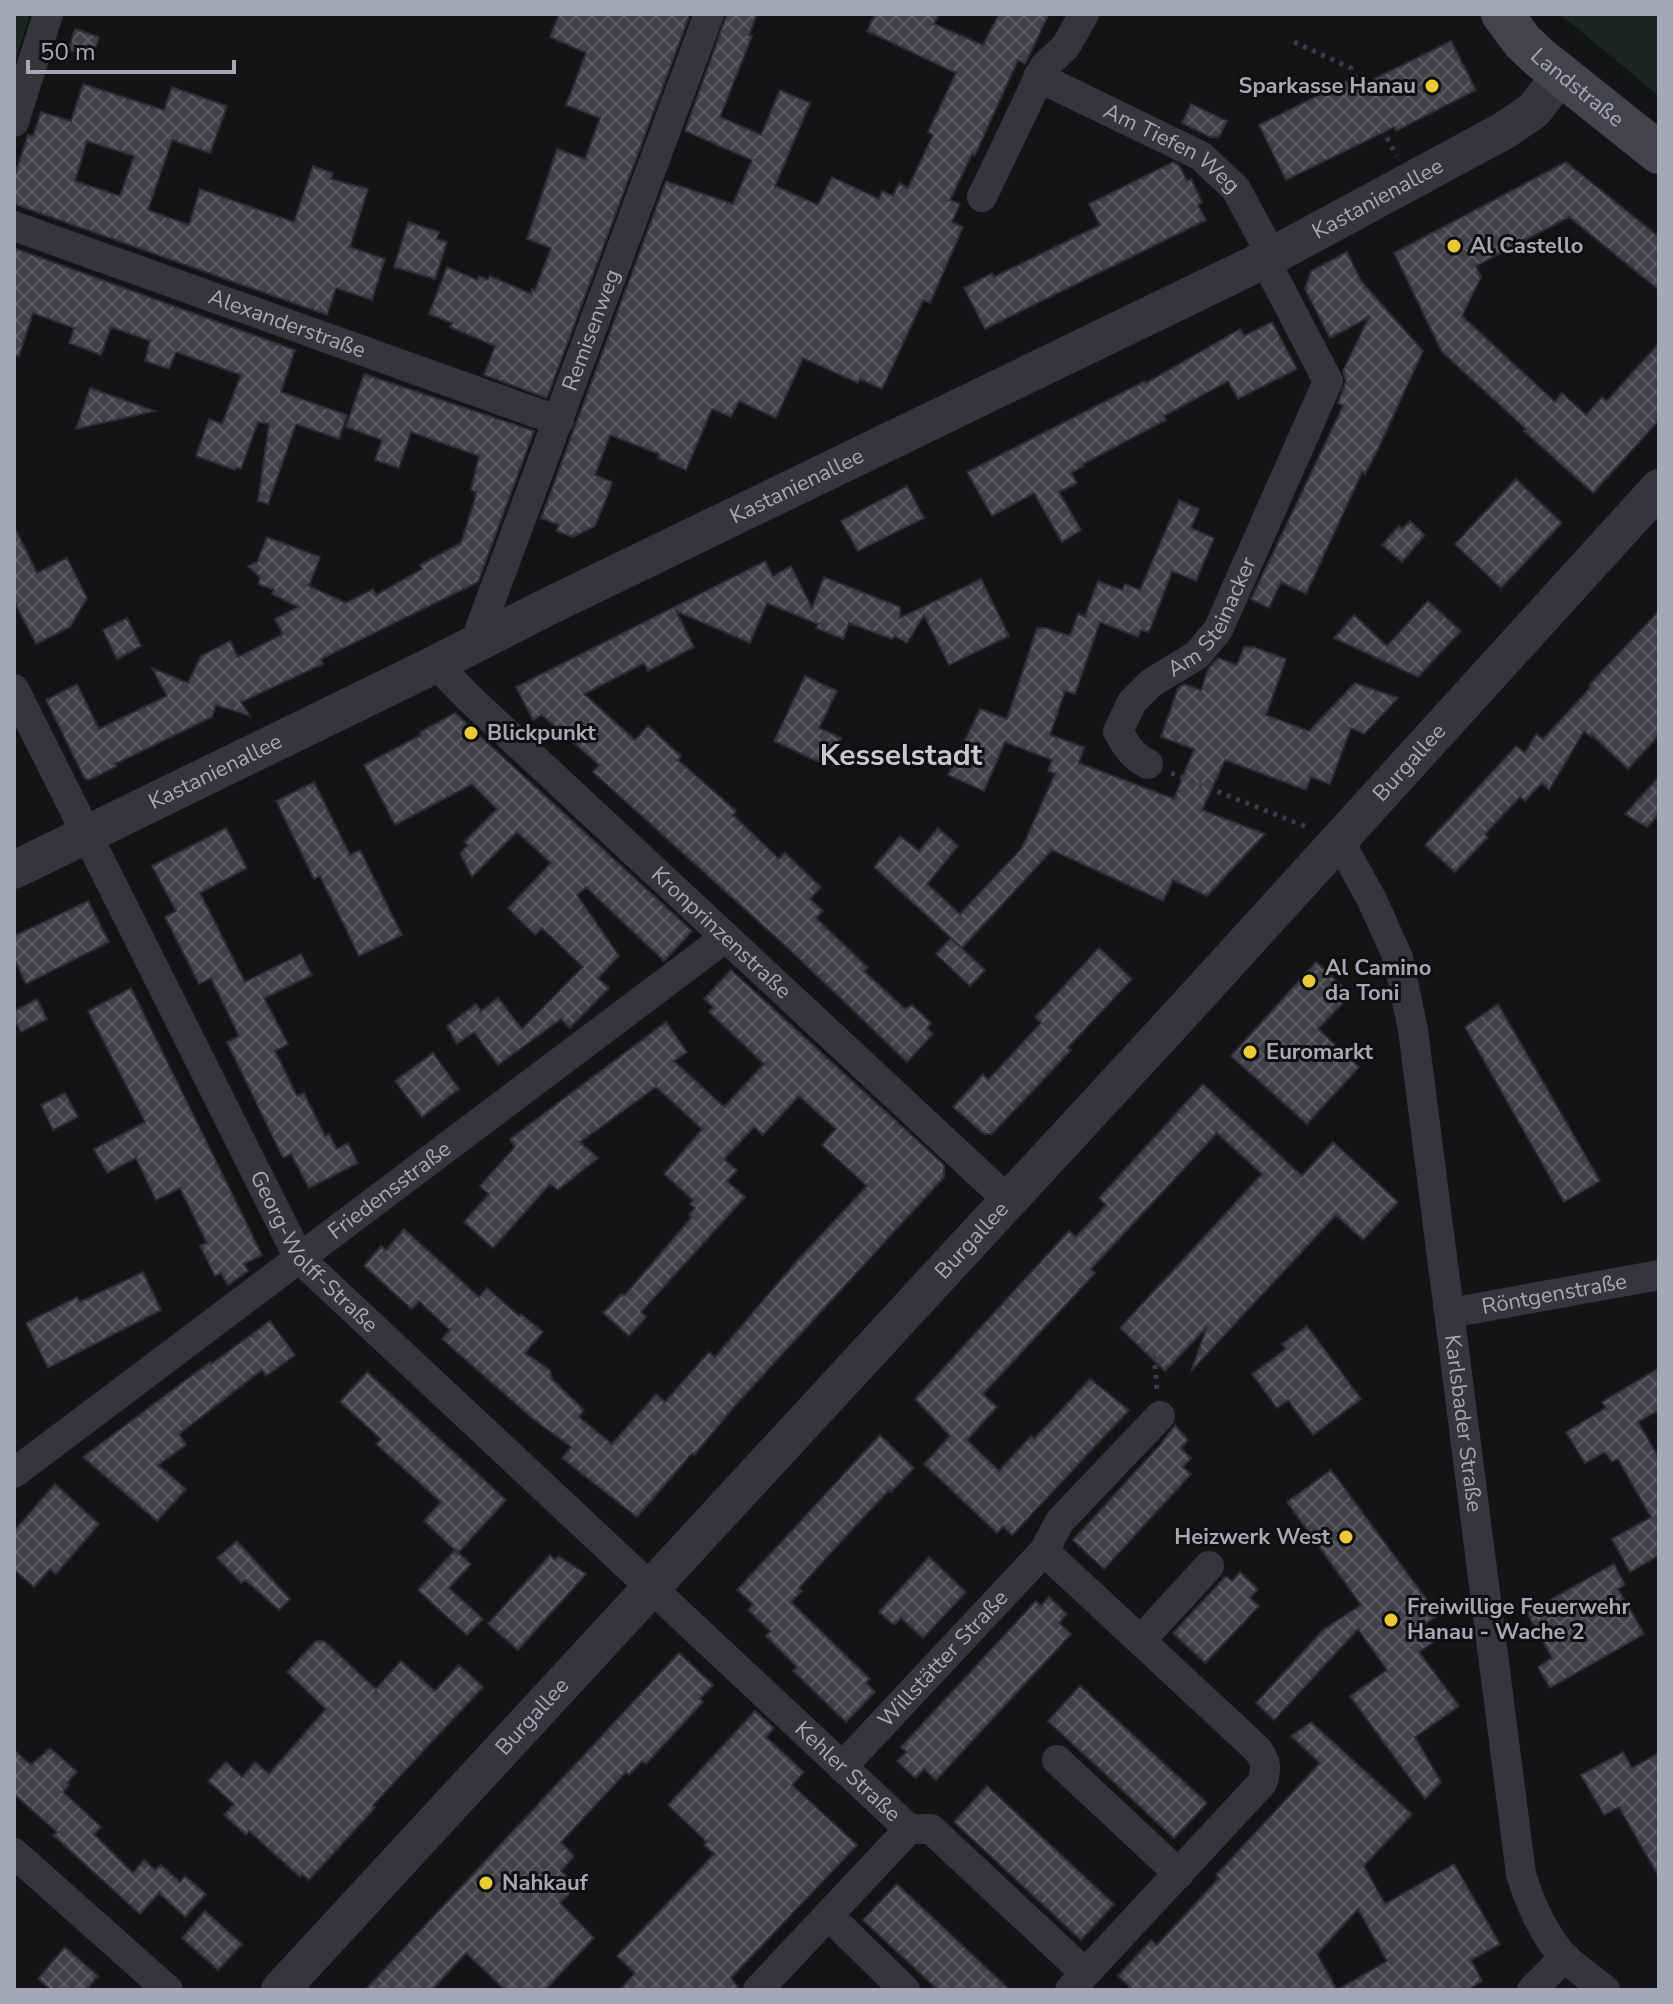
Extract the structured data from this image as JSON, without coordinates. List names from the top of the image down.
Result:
{
  "streets": {
    "main road": ["Landstraße"],
    "street": [
      "Am Tiefen Weg",
      "Kastanienallee",
      "Alexanderstraße",
      "Remisenweg",
      "Am Steinacker",
      "Burgallee",
      "Kronprinzenstraße",
      "Friedensstraße",
      "Georg-Wolff-Straße",
      "Röntgenstraße",
      "Karlsbader Straße",
      "Willstätter Straße",
      "Kehler Straße"
    ]
  },
  "crossings": [
    ["Landstraße", "Kastanienallee"],
    ["Am Tiefen Weg", "Kastanienallee"],
    ["Am Tiefen Weg", "Am Steinacker"],
    ["Kastanienallee", "Remisenweg"],
    ["Kastanienallee", "Am Steinacker"],
    ["Kastanienallee", "Kronprinzenstraße"],
    ["Kastanienallee", "Georg-Wolff-Straße"],
    ["Alexanderstraße", "Remisenweg"],
    ["Burgallee", "Kronprinzenstraße"],
    ["Burgallee", "Georg-Wolff-Straße"],
    ["Burgallee", "Karlsbader Straße"],
    ["Burgallee", "Kehler Straße"],
    ["Kronprinzenstraße", "Friedensstraße"],
    ["Friedensstraße", "Georg-Wolff-Straße"],
    ["Georg-Wolff-Straße", "Kehler Straße"],
    ["Röntgenstraße", "Karlsbader Straße"],
    ["Willstätter Straße", "Kehler Straße"]
  ],
  "districts": ["Kesselstadt"],
  "places": [
    "Sparkasse Hanau",
    "Al Castello",
    "Blickpunkt",
    "Al Camino da Toni",
    "Euromarkt",
    "Heizwerk West",
    "Freiwillige Feuerwehr Hanau - Wache 2",
    "Nahkauf"
  ],
  "scale_bar": "50 m"
}
